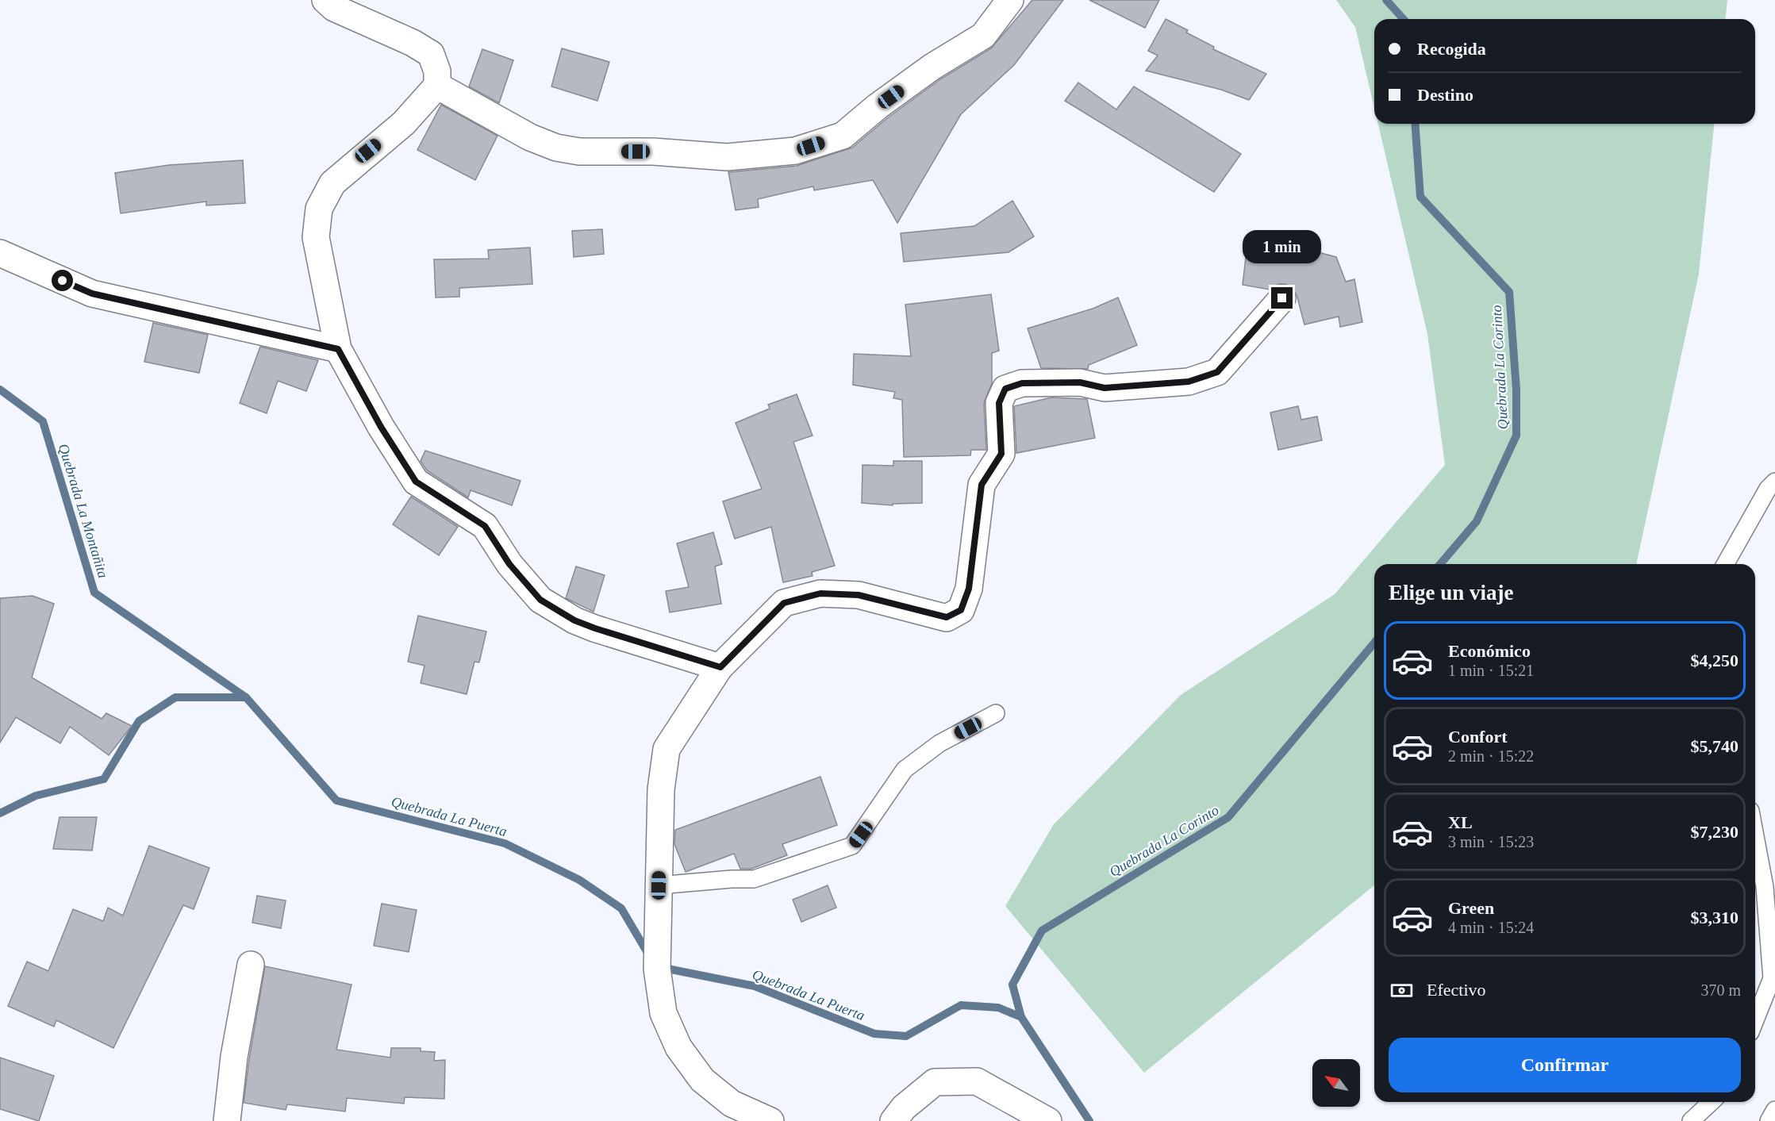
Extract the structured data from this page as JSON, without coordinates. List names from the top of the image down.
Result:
{
  "water": ["Quebrada La Corinto", "Quebrada La Montañita", "Quebrada La Puerta"],
  "north": "top left",
  "page": {
    "banner": ["Recogida", "Destino"],
    "bubble": "1 min",
    "heading": "Elige un viaje",
    "list": [
      {
        "name": "Económico",
        "note": "1 min · 15:21",
        "value": "$4,250"
      },
      {
        "name": "Confort",
        "note": "2 min · 15:22",
        "value": "$5,740"
      },
      {
        "name": "XL",
        "note": "3 min · 15:23",
        "value": "$7,230"
      },
      {
        "name": "Green",
        "note": "4 min · 15:24",
        "value": "$3,310"
      }
    ],
    "pay": ["Efectivo", "370 m"],
    "buttons": "Confirmar"
  }
}
